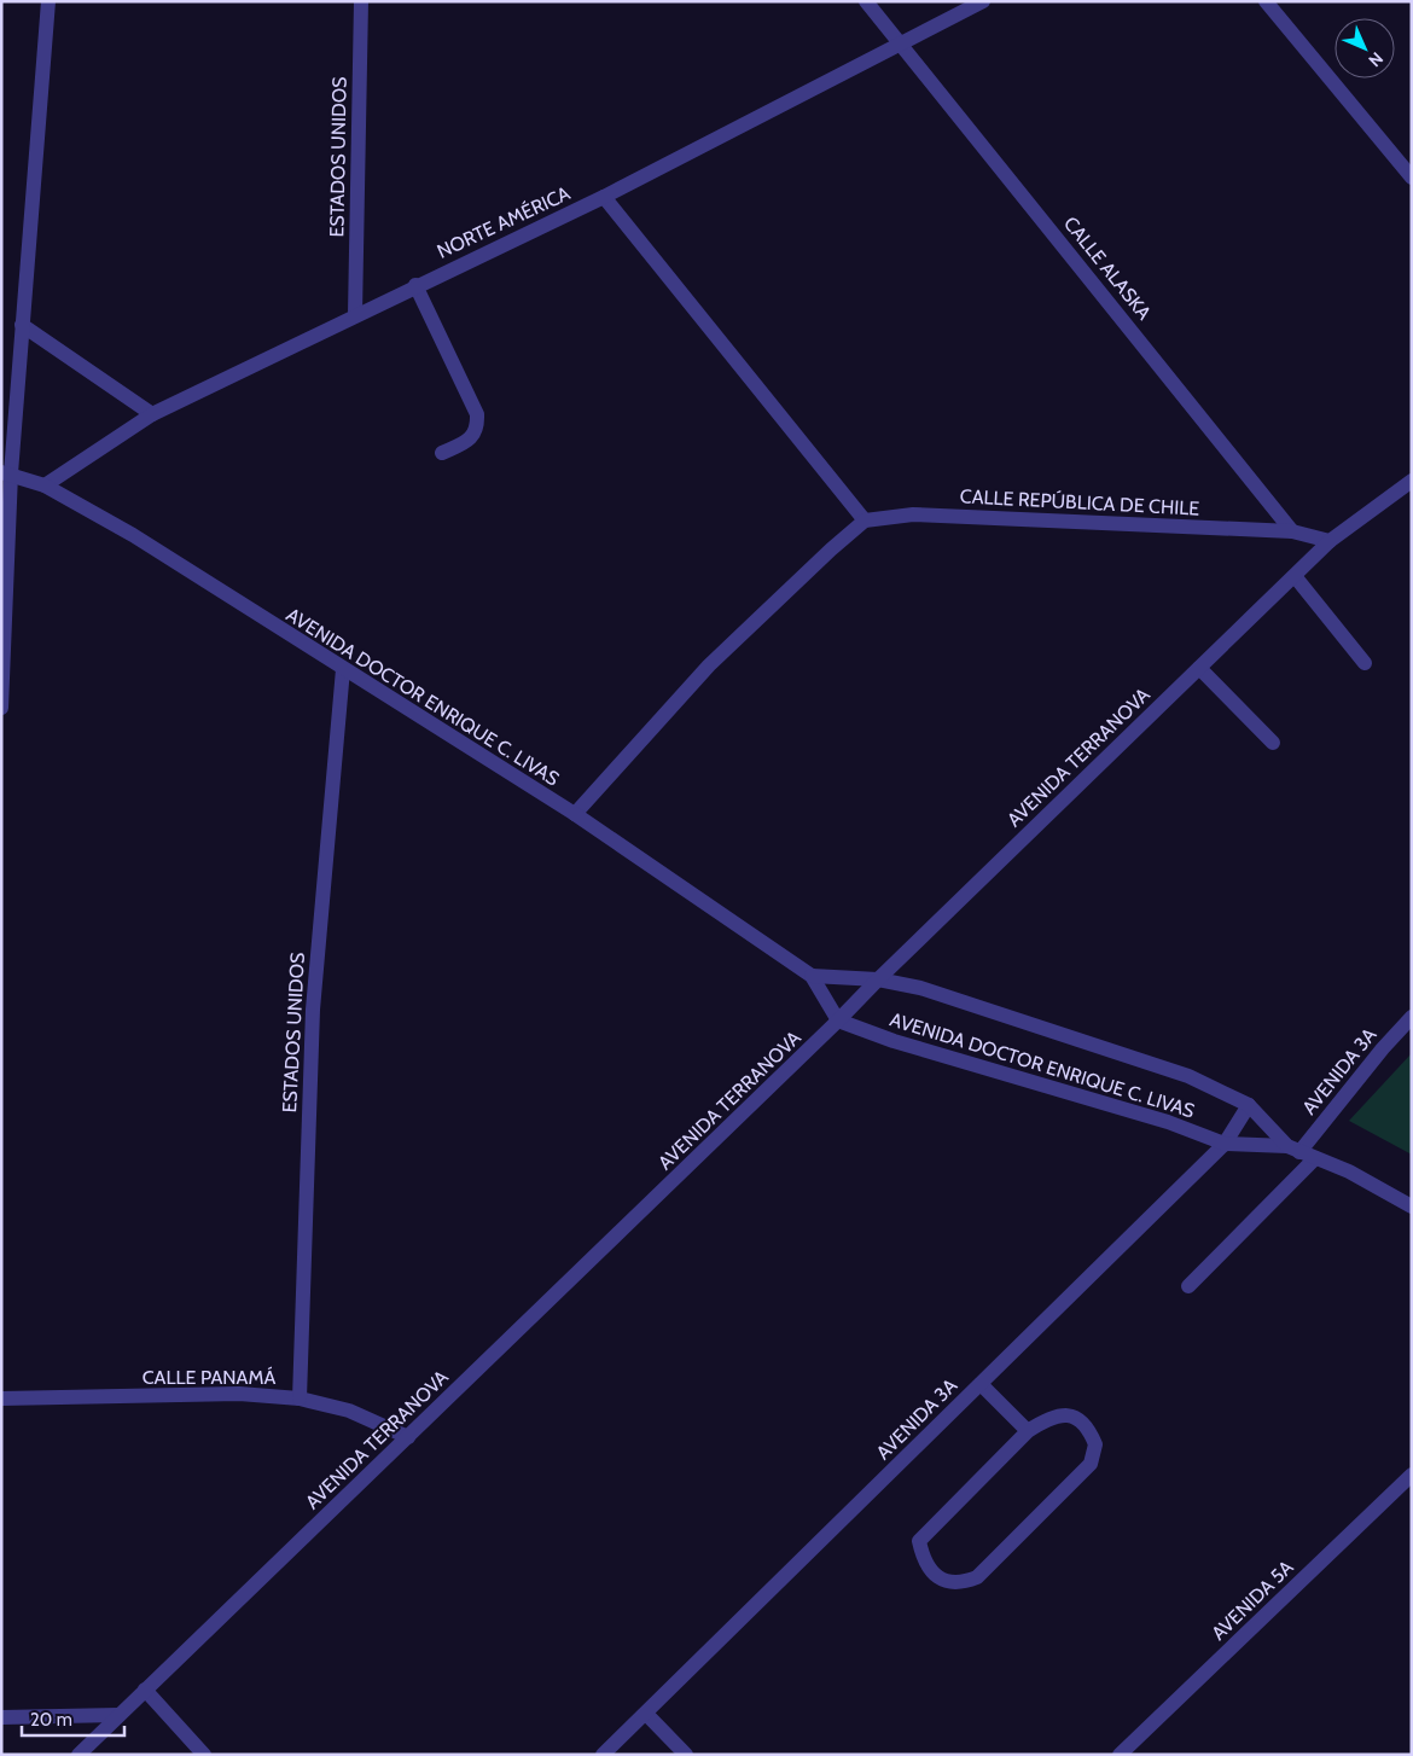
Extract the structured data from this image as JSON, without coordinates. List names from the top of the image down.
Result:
{
  "streets": {
    "street": [
      "ESTADOS UNIDOS",
      "NORTE AMÉRICA",
      "CALLE ALASKA",
      "CALLE REPÚBLICA DE CHILE",
      "AVENIDA DOCTOR ENRIQUE C. LIVAS",
      "AVENIDA TERRANOVA",
      "AVENIDA 3A",
      "CALLE PANAMÁ",
      "AVENIDA 5A"
    ]
  },
  "crossings": [
    ["ESTADOS UNIDOS", "NORTE AMÉRICA"],
    ["ESTADOS UNIDOS", "AVENIDA DOCTOR ENRIQUE C. LIVAS"],
    ["ESTADOS UNIDOS", "CALLE PANAMÁ"],
    ["NORTE AMÉRICA", "CALLE ALASKA"],
    ["NORTE AMÉRICA", "AVENIDA DOCTOR ENRIQUE C. LIVAS"],
    ["CALLE ALASKA", "CALLE REPÚBLICA DE CHILE"],
    ["AVENIDA DOCTOR ENRIQUE C. LIVAS", "AVENIDA TERRANOVA"],
    ["AVENIDA DOCTOR ENRIQUE C. LIVAS", "AVENIDA 3A"],
    ["AVENIDA TERRANOVA", "CALLE PANAMÁ"]
  ],
  "scale_bar": "20 m",
  "north": "bottom right"
}
